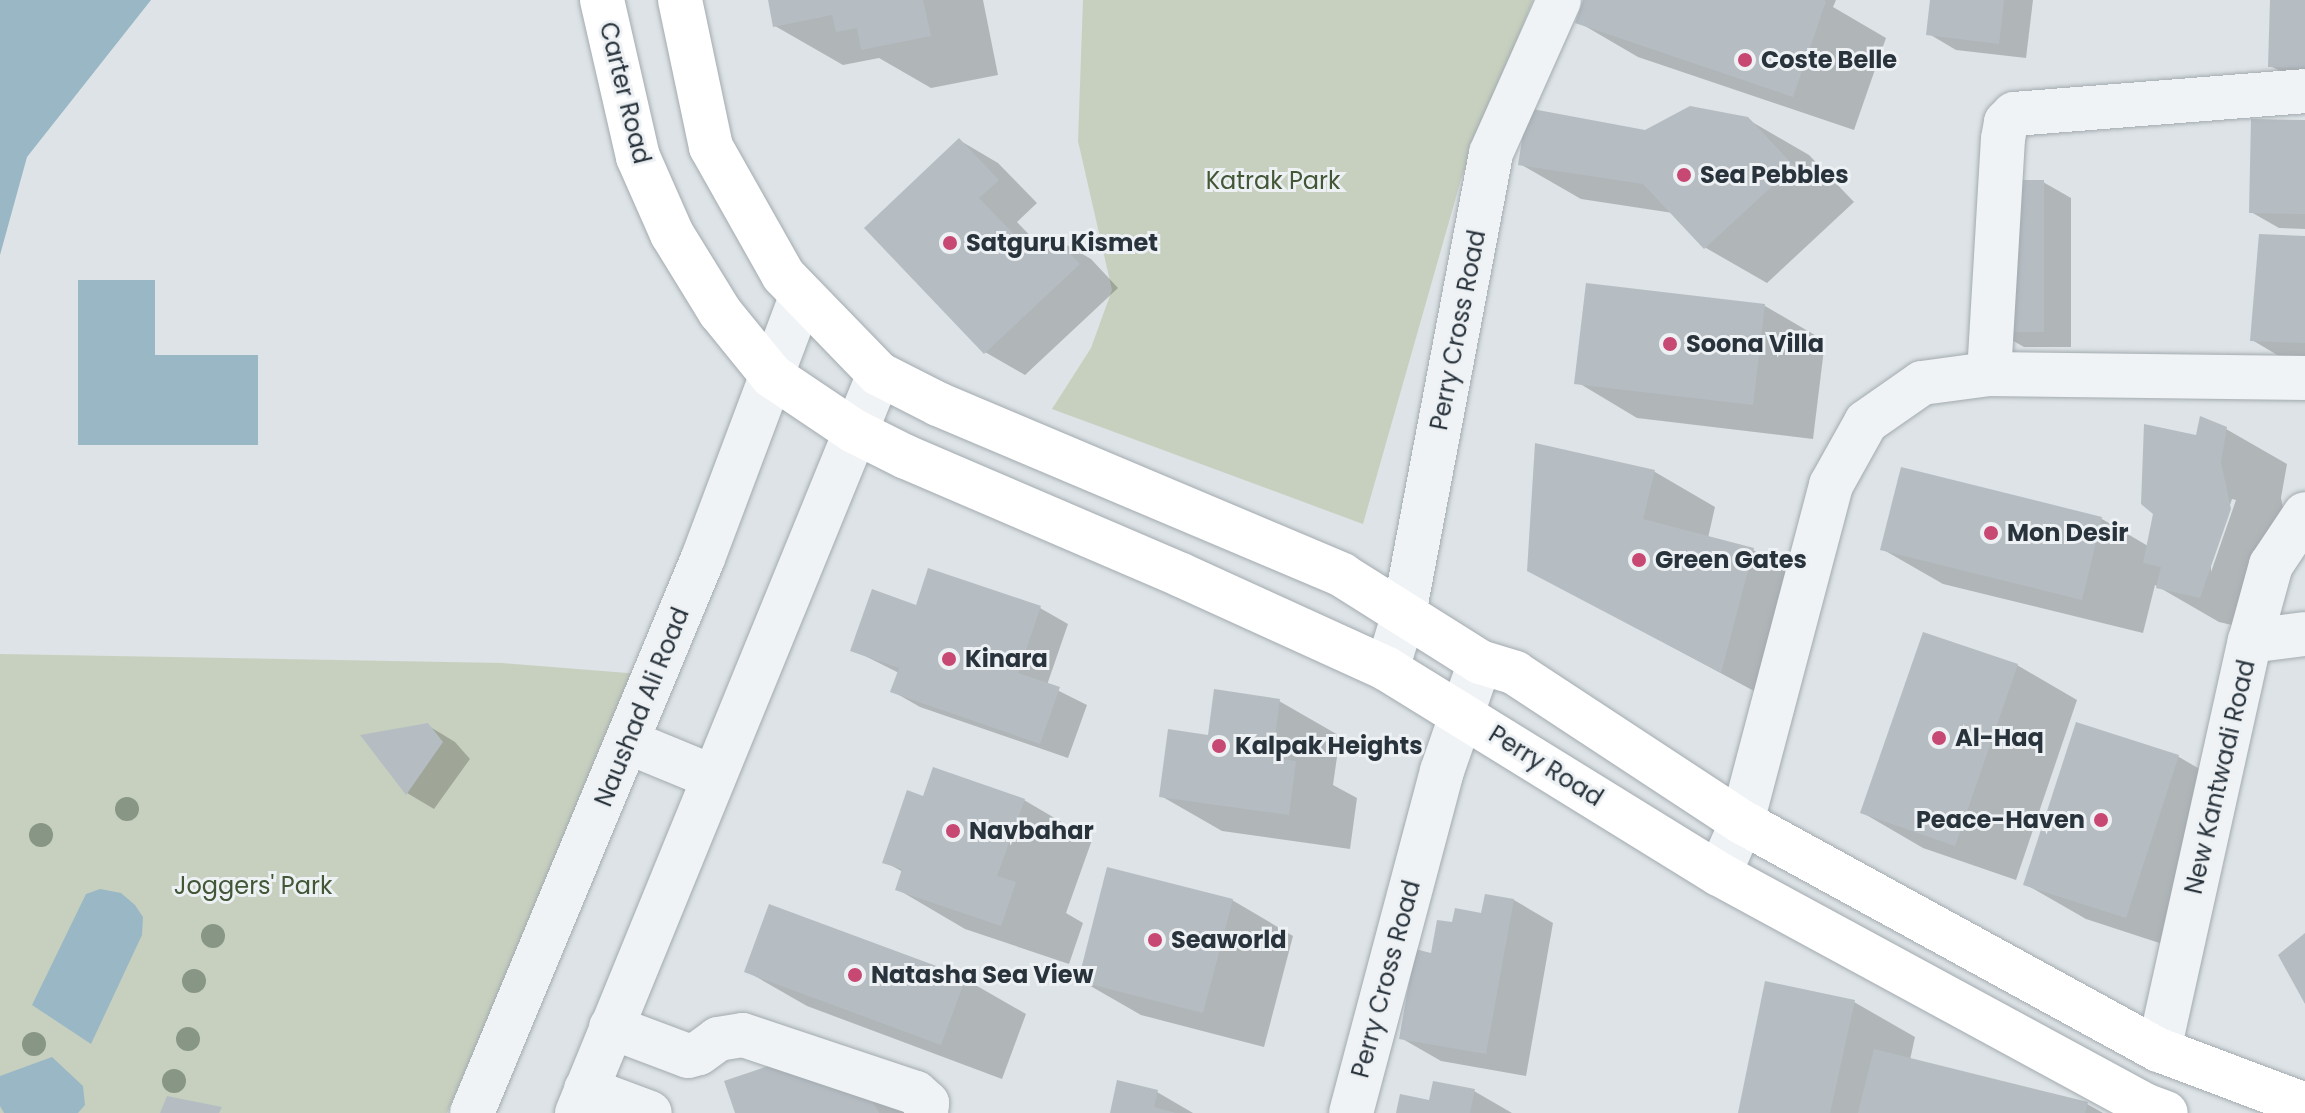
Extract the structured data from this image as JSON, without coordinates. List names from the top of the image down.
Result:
{
  "streets": {
    "main road": ["Carter Road", "Perry Road"],
    "street": ["Perry Cross Road", "Naushad Ali Road", "New Kantwadi Road"]
  },
  "crossings": [
    ["Carter Road", "Naushad Ali Road"],
    ["Carter Road", "Perry Road"],
    ["Perry Cross Road", "Perry Road"]
  ],
  "parks": ["Katrak Park", "Joggers' Park"],
  "places": [
    "Coste Belle",
    "Sea Pebbles",
    "Satguru Kismet",
    "Soona Villa",
    "Mon Desir",
    "Green Gates",
    "Kinara",
    "Al-Haq",
    "Kalpak Heights",
    "Peace-Haven",
    "Navbahar",
    "Seaworld",
    "Natasha Sea View"
  ]
}
